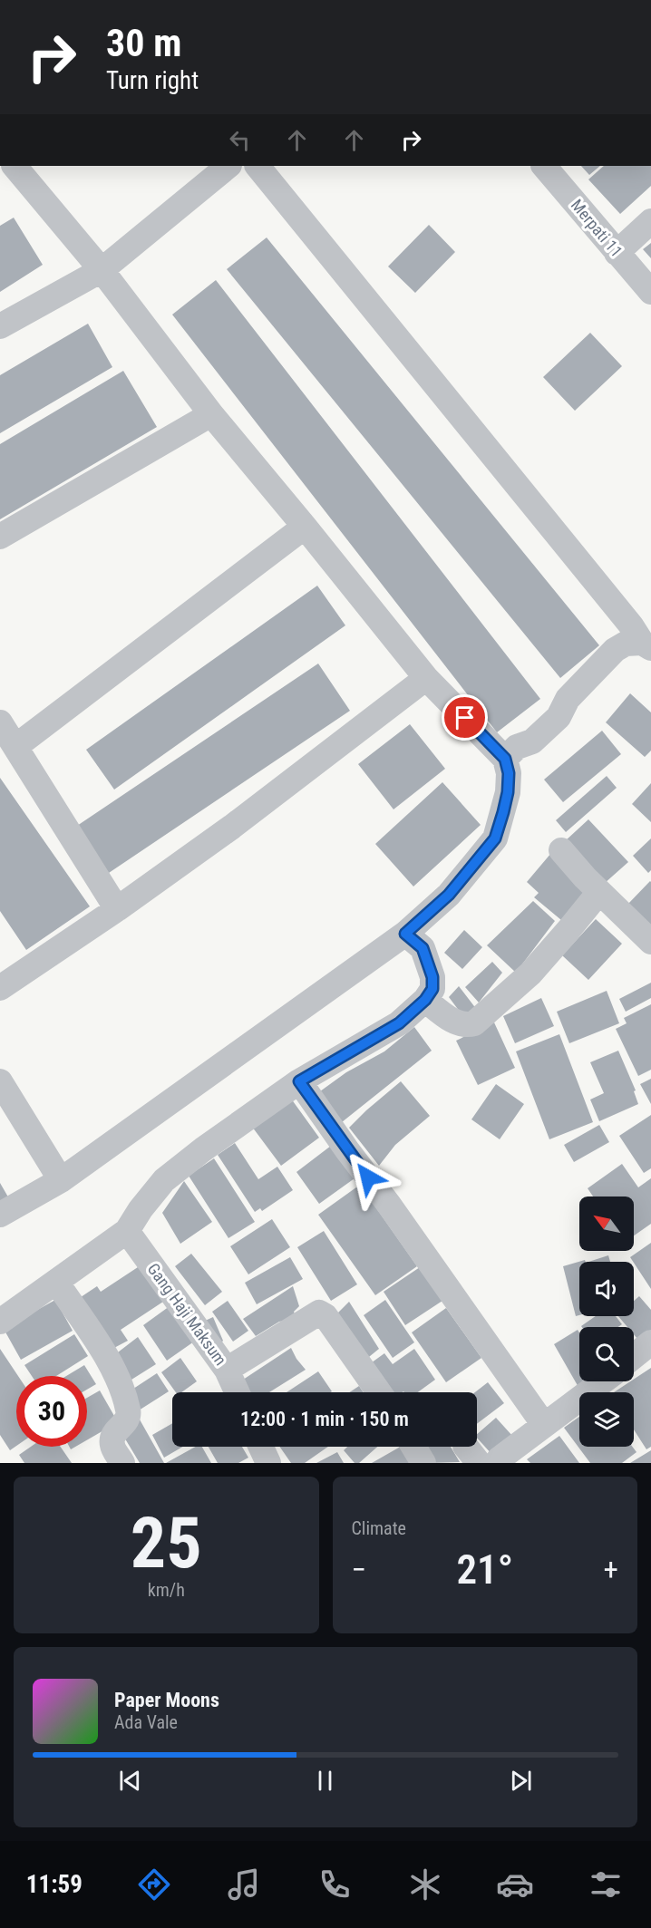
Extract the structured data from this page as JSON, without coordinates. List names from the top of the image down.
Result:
{
  "streets": {
    "street": ["Merpati 11", "Gang Haji Maksum"]
  },
  "north": "top left",
  "page": {
    "turn": ["30 m", "Turn right"],
    "limit": "30",
    "trip": "12:00 · 1 min · 150 m",
    "tile": [
      ["25", "km/h"],
      "Climate"
    ],
    "heat": ["−", "21°", "+"],
    "song": ["Paper Moons", "Ada Vale"],
    "tabs": "11:59"
  }
}
